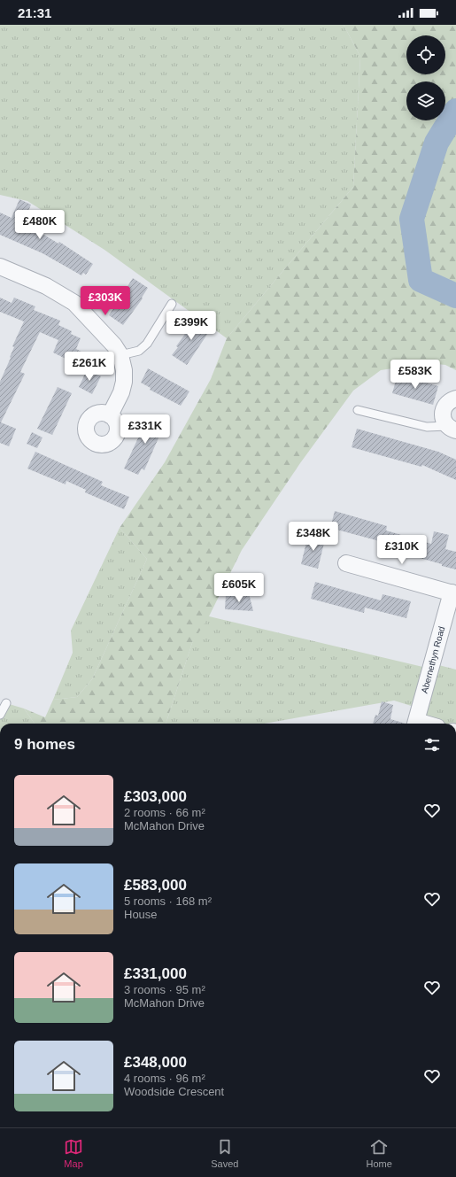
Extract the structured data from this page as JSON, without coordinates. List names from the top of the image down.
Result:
{
  "streets": {
    "street": ["Abernethyn Road"]
  },
  "page": {
    "status": "21:31",
    "price": [
      "£480K",
      "£303K",
      "£399K",
      "£261K",
      "£583K",
      "£331K",
      "£348K",
      "£310K",
      "£605K"
    ],
    "heading": "9 homes",
    "list": [
      {
        "name": "£303,000",
        "note": "2 rooms · 66 m² · McMahon Drive"
      },
      {
        "name": "£583,000",
        "note": "5 rooms · 168 m² · House"
      },
      {
        "name": "£331,000",
        "note": "3 rooms · 95 m² · McMahon Drive"
      },
      {
        "name": "£348,000",
        "note": "4 rooms · 96 m² · Woodside Crescent"
      }
    ],
    "tabs": ["Map", "Saved", "Home"]
  }
}
